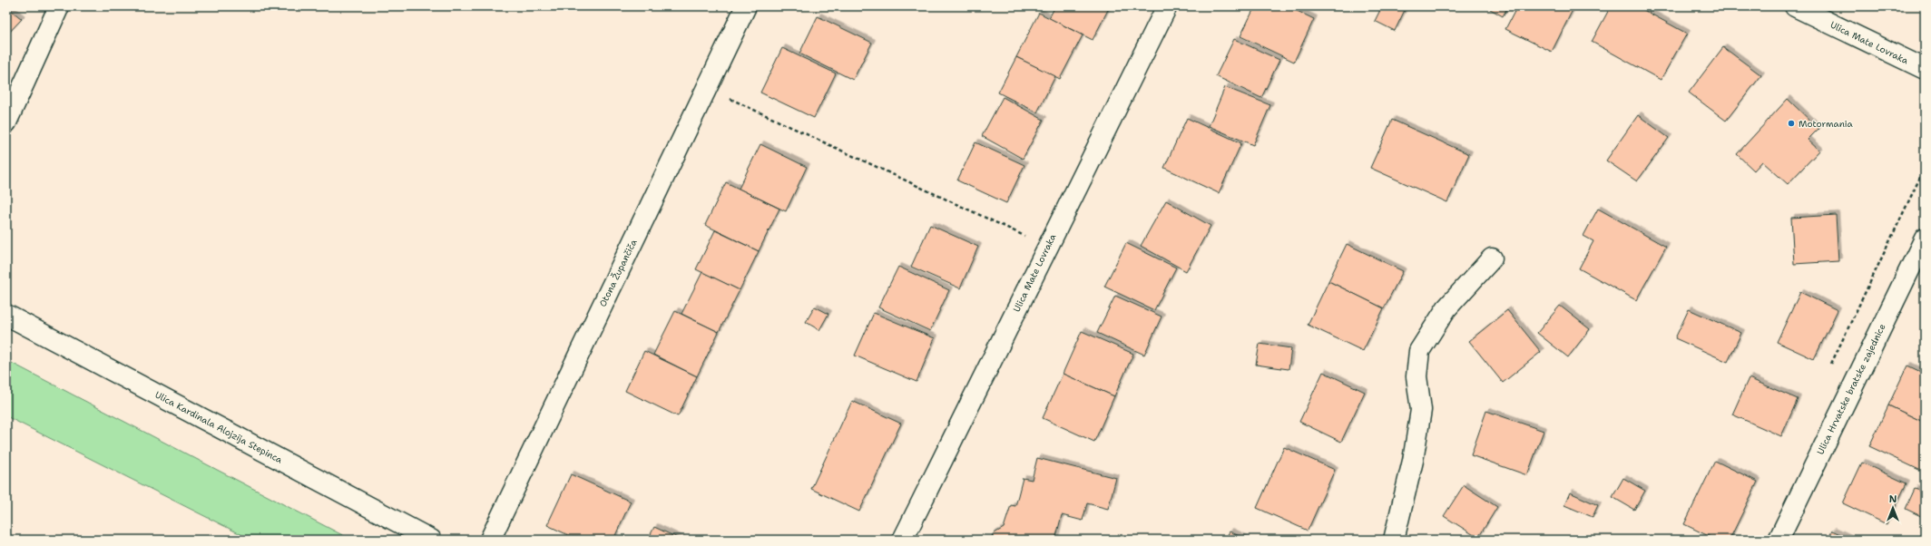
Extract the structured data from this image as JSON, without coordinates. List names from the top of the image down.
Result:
{
  "streets": {
    "street": [
      "Ulica Mate Lovraka",
      "Otona Župančiča",
      "Ulica Hrvatske bratske zajednice",
      "Ulica Kardinala Alojzija Stepinca"
    ]
  },
  "places": ["Motormania"],
  "north": "top"
}
